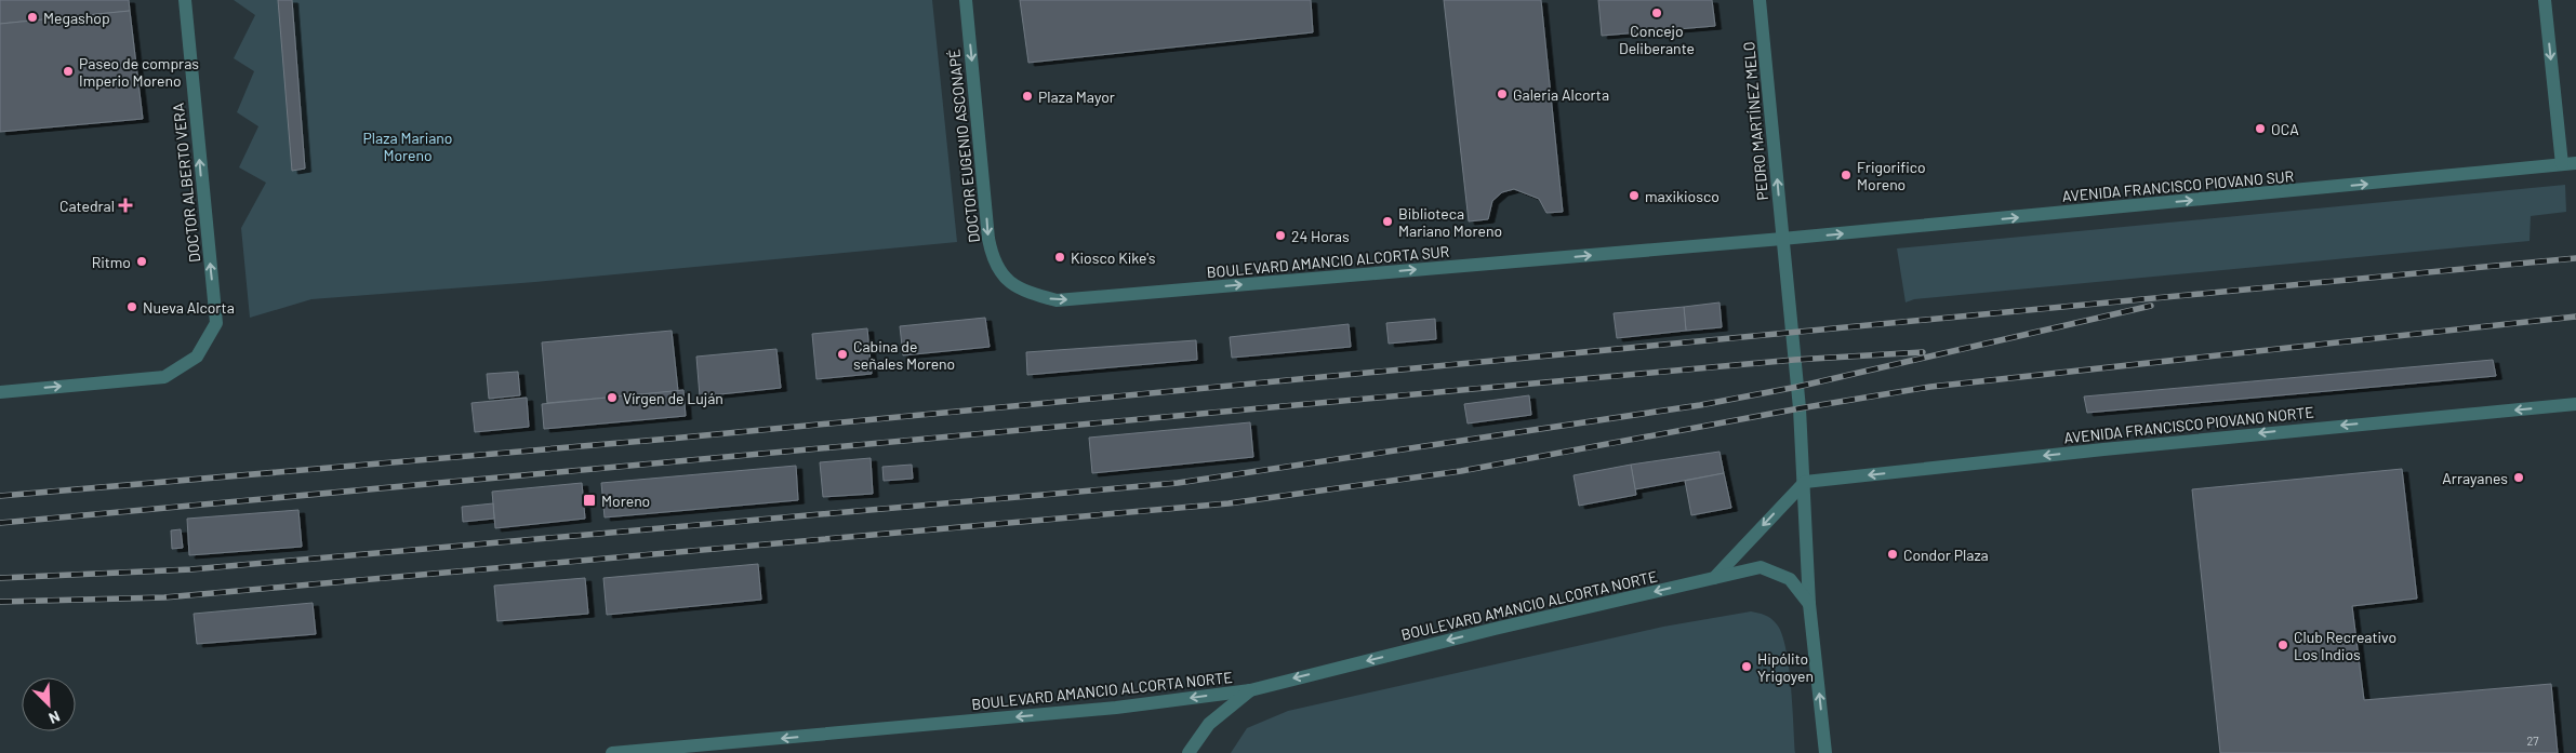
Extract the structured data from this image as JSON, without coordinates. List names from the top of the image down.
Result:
{
  "streets": {
    "street": [
      "PEDRO MARTÍNEZ MELO",
      "DOCTOR EUGENIO ASCONAPÉ",
      "DOCTOR ALBERTO VERA",
      "AVENIDA FRANCISCO PIOVANO SUR",
      "BOULEVARD AMANCIO ALCORTA SUR",
      "AVENIDA FRANCISCO PIOVANO NORTE",
      "BOULEVARD AMANCIO ALCORTA NORTE"
    ]
  },
  "crossings": [
    ["PEDRO MARTÍNEZ MELO", "AVENIDA FRANCISCO PIOVANO SUR"],
    ["PEDRO MARTÍNEZ MELO", "BOULEVARD AMANCIO ALCORTA SUR"],
    ["PEDRO MARTÍNEZ MELO", "AVENIDA FRANCISCO PIOVANO NORTE"],
    ["PEDRO MARTÍNEZ MELO", "BOULEVARD AMANCIO ALCORTA NORTE"],
    ["DOCTOR EUGENIO ASCONAPÉ", "BOULEVARD AMANCIO ALCORTA SUR"],
    ["AVENIDA FRANCISCO PIOVANO SUR", "BOULEVARD AMANCIO ALCORTA SUR"]
  ],
  "one_way": [
    "PEDRO MARTÍNEZ MELO",
    "DOCTOR EUGENIO ASCONAPÉ",
    "AVENIDA FRANCISCO PIOVANO SUR",
    "BOULEVARD AMANCIO ALCORTA SUR",
    "AVENIDA FRANCISCO PIOVANO NORTE",
    "BOULEVARD AMANCIO ALCORTA NORTE"
  ],
  "parks": ["Plaza Mariano Moreno"],
  "places": {
    "other": [
      "Concejo Deliberante",
      "Megashop",
      "Paseo de compras Imperio Moreno",
      "Galeria Alcorta",
      "Plaza Mayor",
      "OCA",
      "Frigorifico Moreno",
      "maxikiosco",
      "Biblioteca Mariano Moreno",
      "24 Horas",
      "Kiosco Kike's",
      "Ritmo",
      "Nueva Alcorta",
      "Cabina de señales Moreno",
      "Vírgen de Luján",
      "Arrayanes",
      "Condor Plaza",
      "Club Recreativo Los Indios",
      "Hipólito Yrigoyen"
    ],
    "health": ["Catedral"],
    "transit": ["Moreno"]
  },
  "house_numbers": ["27"],
  "north": "bottom right"
}
